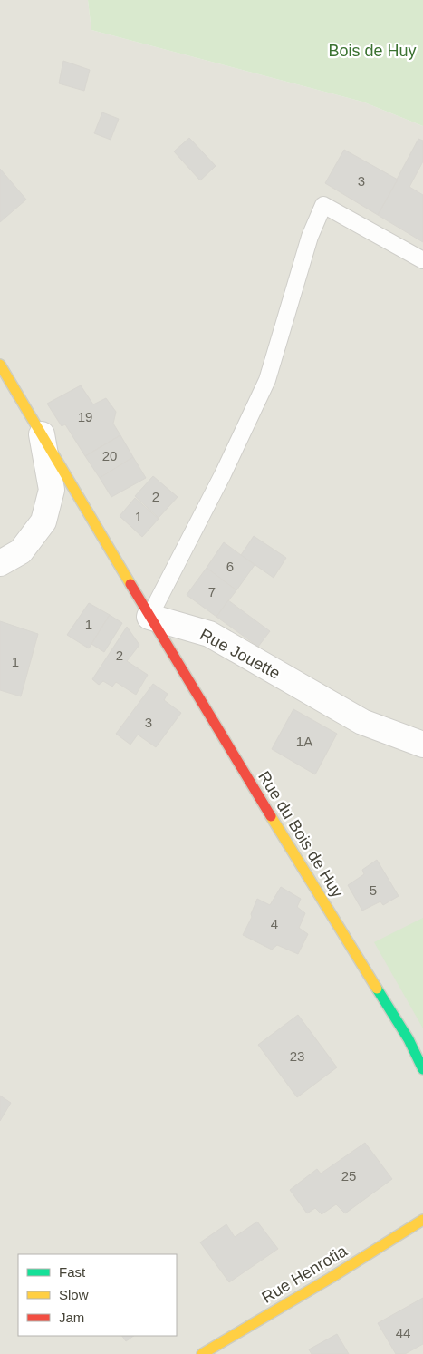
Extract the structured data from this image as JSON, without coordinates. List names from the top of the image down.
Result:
{
  "streets": {
    "street": ["Rue Jouette", "Rue du Bois de Huy", "Rue Henrotia"]
  },
  "crossings": [
    ["Rue Jouette", "Rue du Bois de Huy"]
  ],
  "parks": ["Bois de Huy"],
  "house_numbers": [
    "3",
    "19",
    "20",
    "2",
    "1",
    "6",
    "7",
    "1",
    "2",
    "1",
    "3",
    "1A",
    "5",
    "4",
    "23",
    "25",
    "44"
  ],
  "legend": ["Fast", "Slow", "Jam"]
}
